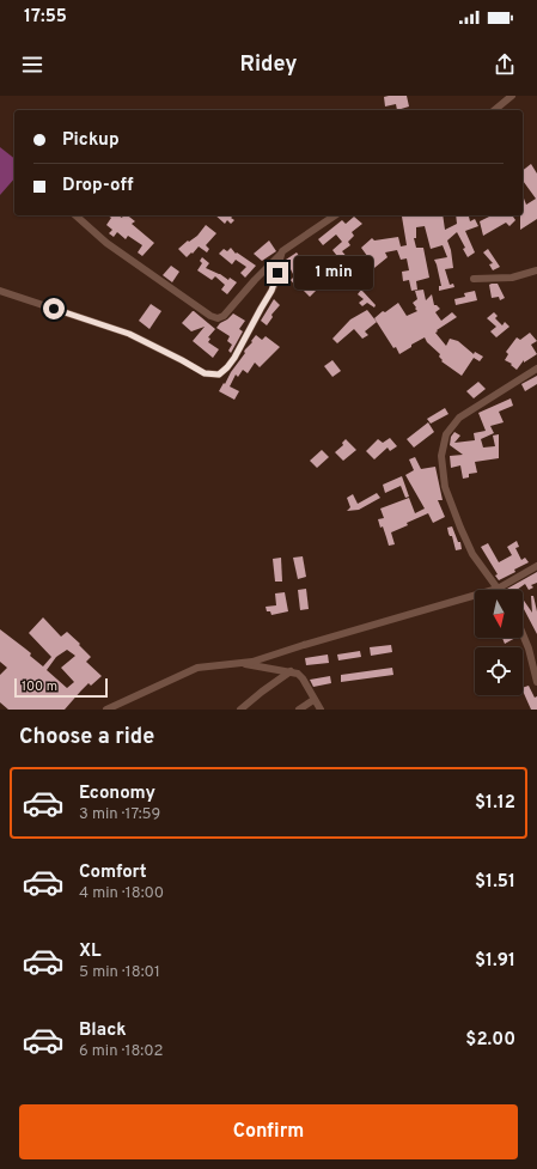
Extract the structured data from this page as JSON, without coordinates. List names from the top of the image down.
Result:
{
  "scale_bar": "100 m",
  "north": "bottom",
  "page": {
    "status": "17:55",
    "header": "Ridey",
    "banner": ["Pickup", "Drop-off"],
    "bubble": "1 min",
    "scale": "100 m",
    "heading": "Choose a ride",
    "list": [
      {
        "name": "Economy",
        "note": "3 min · 17:59",
        "value": "$1.12"
      },
      {
        "name": "Comfort",
        "note": "4 min · 18:00",
        "value": "$1.51"
      },
      {
        "name": "XL",
        "note": "5 min · 18:01",
        "value": "$1.91"
      },
      {
        "name": "Black",
        "note": "6 min · 18:02",
        "value": "$2.00"
      }
    ],
    "buttons": "Confirm"
  }
}
